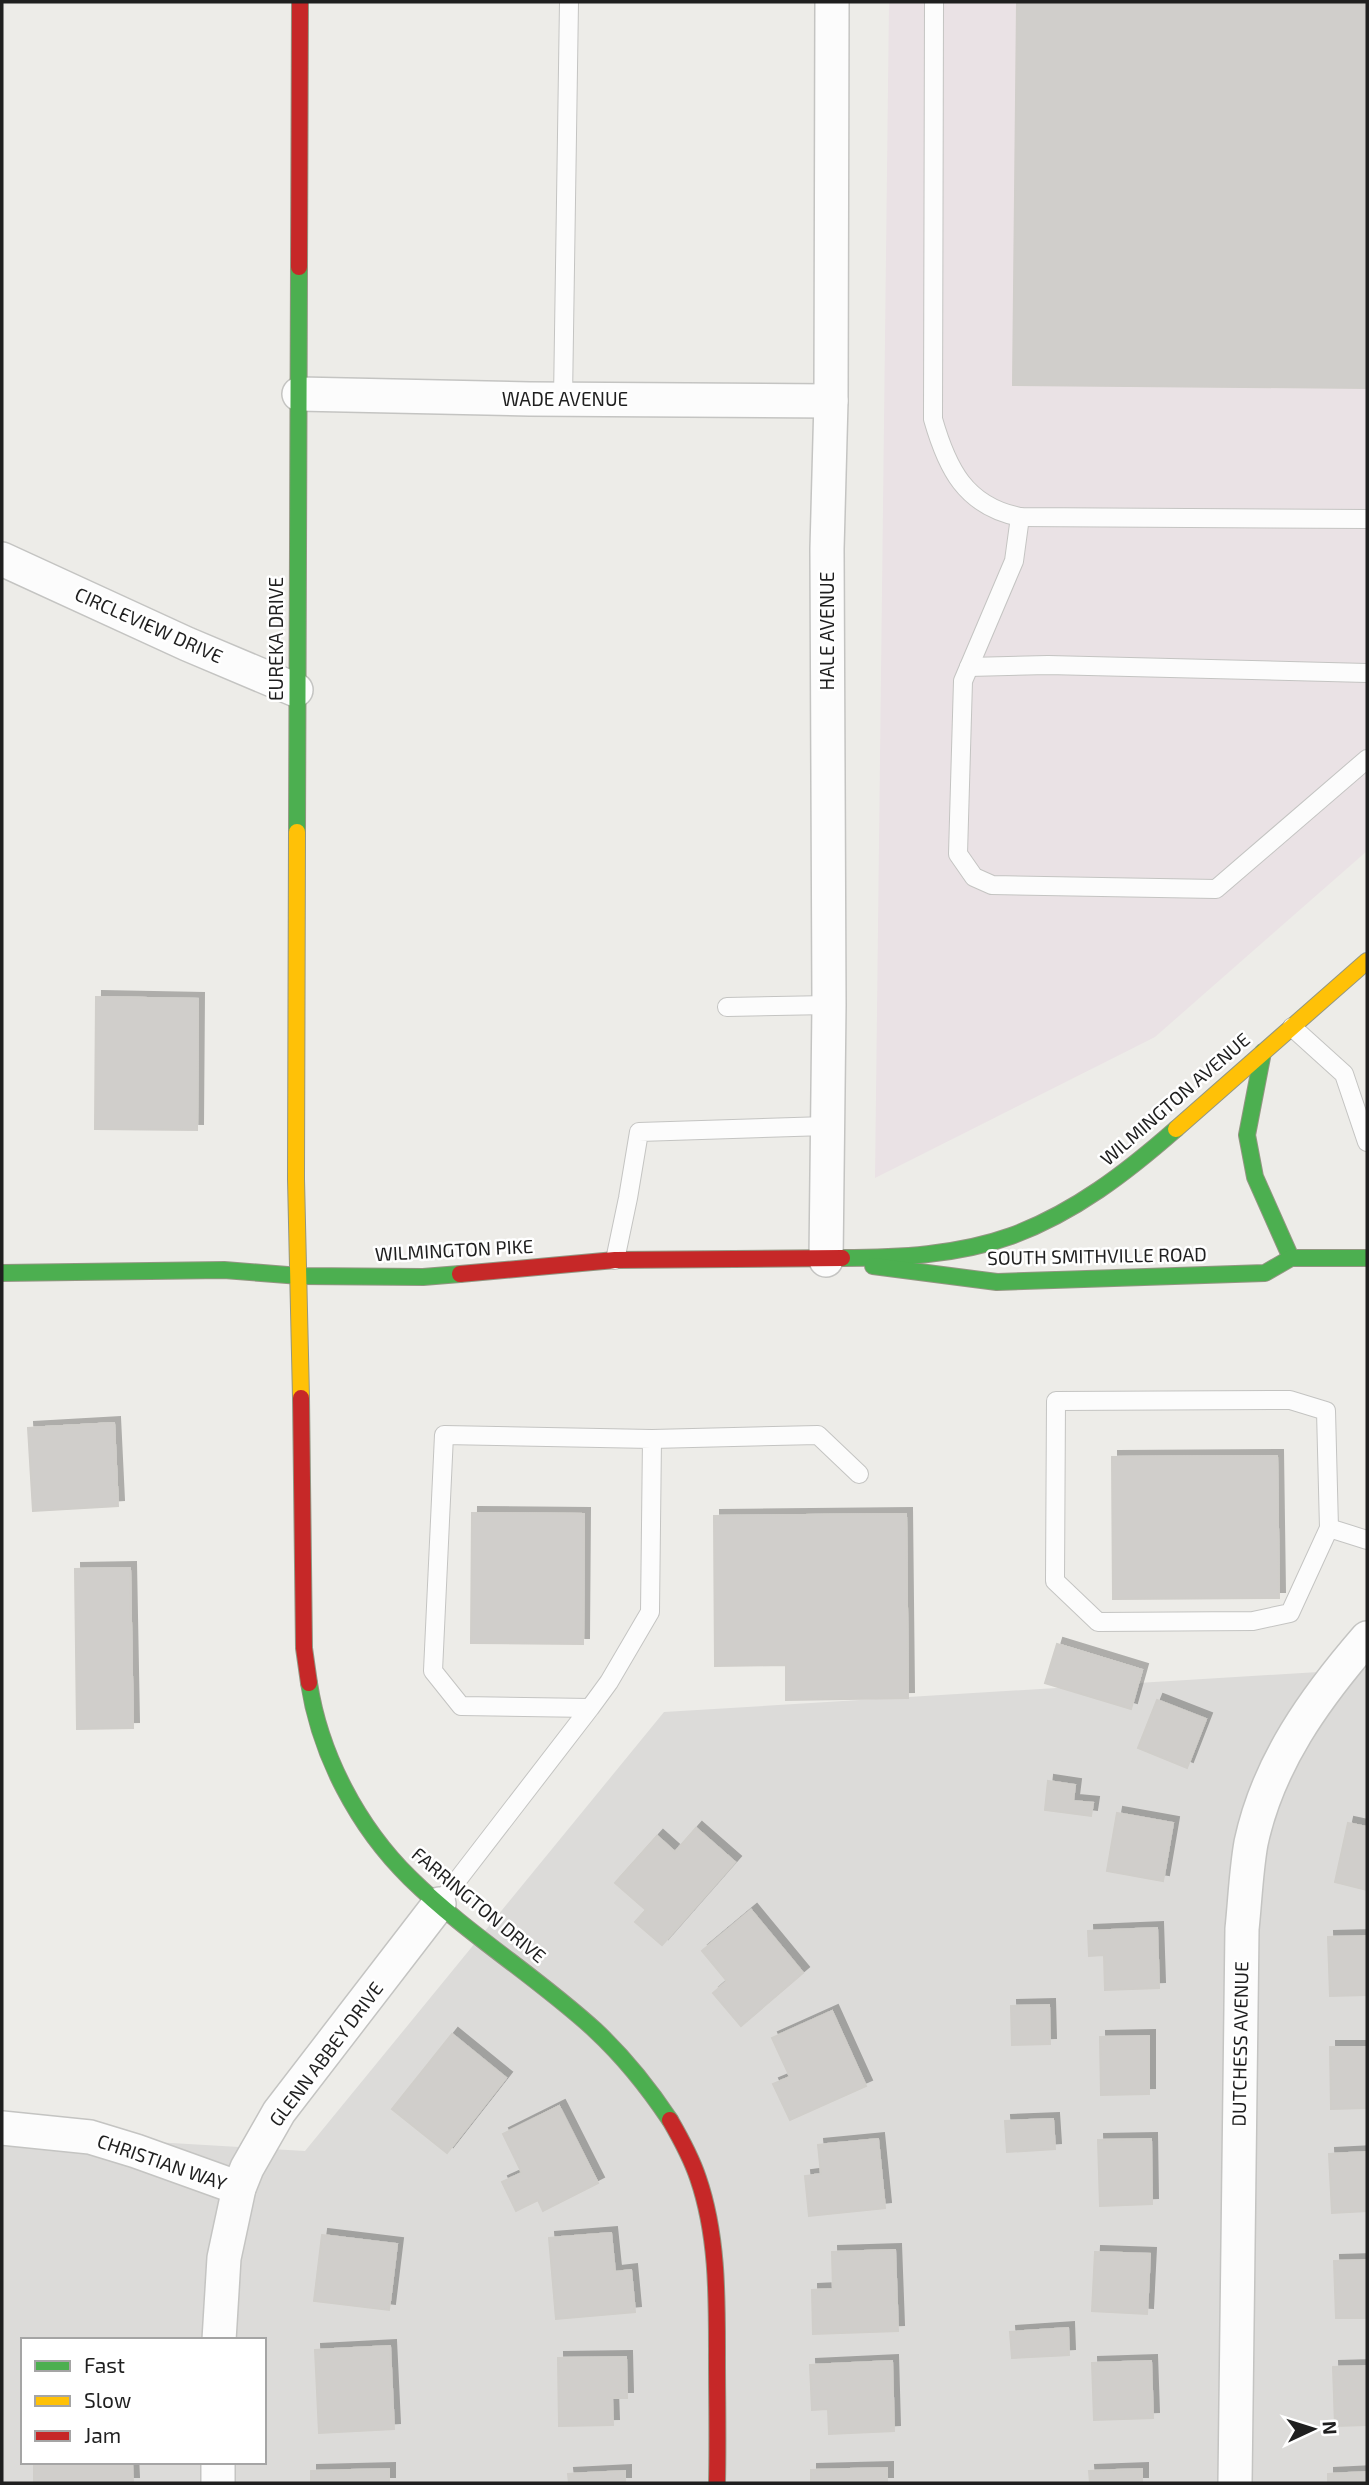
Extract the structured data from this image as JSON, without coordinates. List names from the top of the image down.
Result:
{
  "streets": {
    "street": [
      "WADE AVENUE",
      "CIRCLEVIEW DRIVE",
      "HALE AVENUE",
      "EUREKA DRIVE",
      "WILMINGTON AVENUE",
      "WILMINGTON PIKE",
      "SOUTH SMITHVILLE ROAD",
      "FARRINGTON DRIVE",
      "DUTCHESS AVENUE",
      "GLENN ABBEY DRIVE",
      "CHRISTIAN WAY"
    ]
  },
  "crossings": [
    ["WADE AVENUE", "HALE AVENUE"],
    ["WADE AVENUE", "EUREKA DRIVE"],
    ["CIRCLEVIEW DRIVE", "EUREKA DRIVE"],
    ["HALE AVENUE", "WILMINGTON AVENUE"],
    ["HALE AVENUE", "WILMINGTON PIKE"],
    ["HALE AVENUE", "SOUTH SMITHVILLE ROAD"],
    ["EUREKA DRIVE", "WILMINGTON PIKE"],
    ["EUREKA DRIVE", "FARRINGTON DRIVE"],
    ["WILMINGTON AVENUE", "WILMINGTON PIKE"],
    ["WILMINGTON AVENUE", "SOUTH SMITHVILLE ROAD"],
    ["WILMINGTON PIKE", "SOUTH SMITHVILLE ROAD"],
    ["WILMINGTON PIKE", "FARRINGTON DRIVE"],
    ["FARRINGTON DRIVE", "GLENN ABBEY DRIVE"],
    ["GLENN ABBEY DRIVE", "CHRISTIAN WAY"]
  ],
  "legend": ["Fast", "Slow", "Jam"],
  "north": "right"
}
